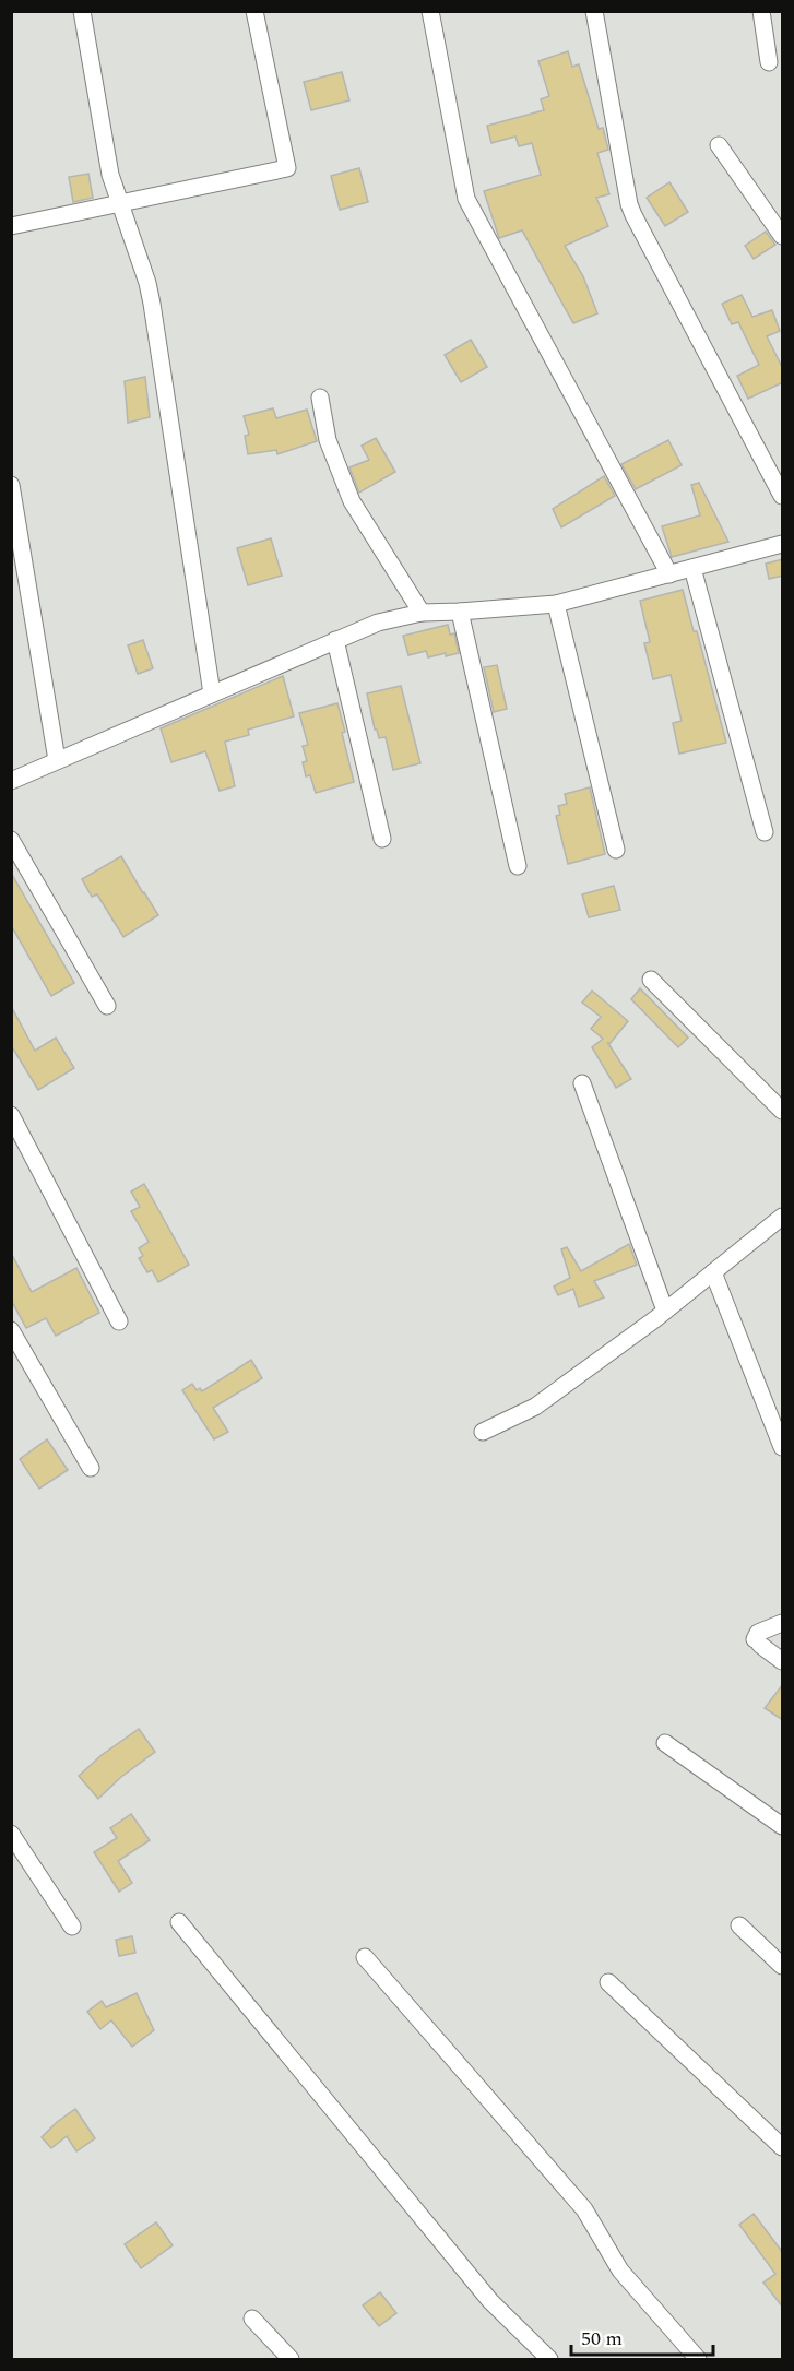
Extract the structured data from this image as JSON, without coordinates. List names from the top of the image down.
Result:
{
  "scale_bar": "50 m"
}
